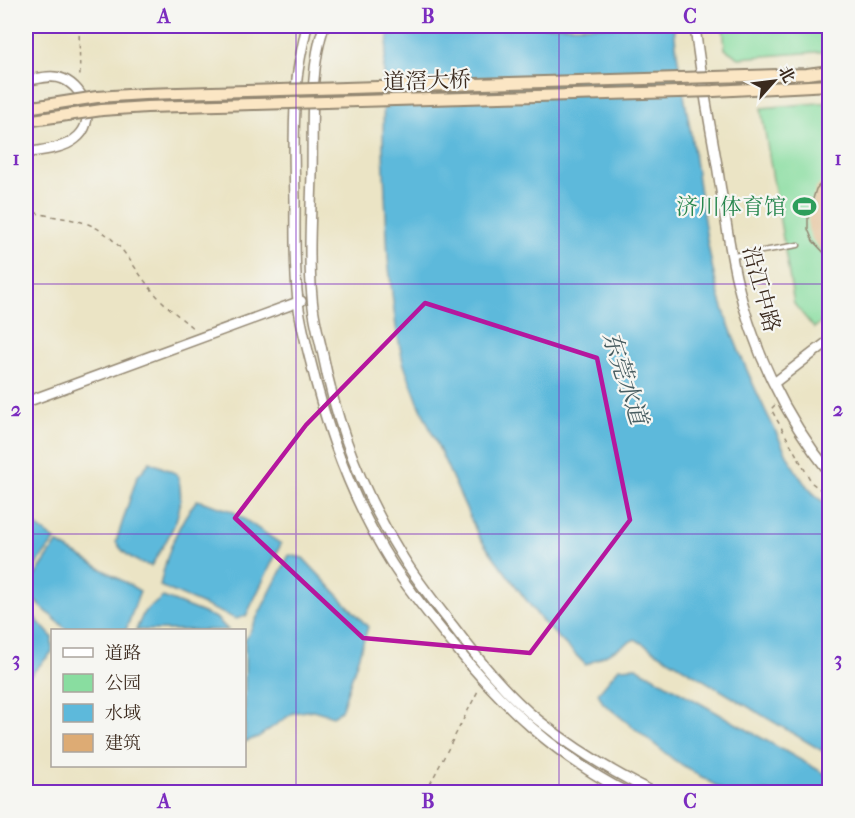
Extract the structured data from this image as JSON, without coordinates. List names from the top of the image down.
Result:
{
  "streets": {
    "main road": ["道滘大桥"],
    "street": ["沿江中路"]
  },
  "water": ["东莞水道"],
  "places": {
    "sports": ["济川体育馆"]
  },
  "legend": [
    "道路",
    "公园",
    "水域",
    "建筑"
  ],
  "north": "top right",
  "grid": {
    "columns": ["A", "B", "C"],
    "rows": ["1", "2", "3"]
  }
}
